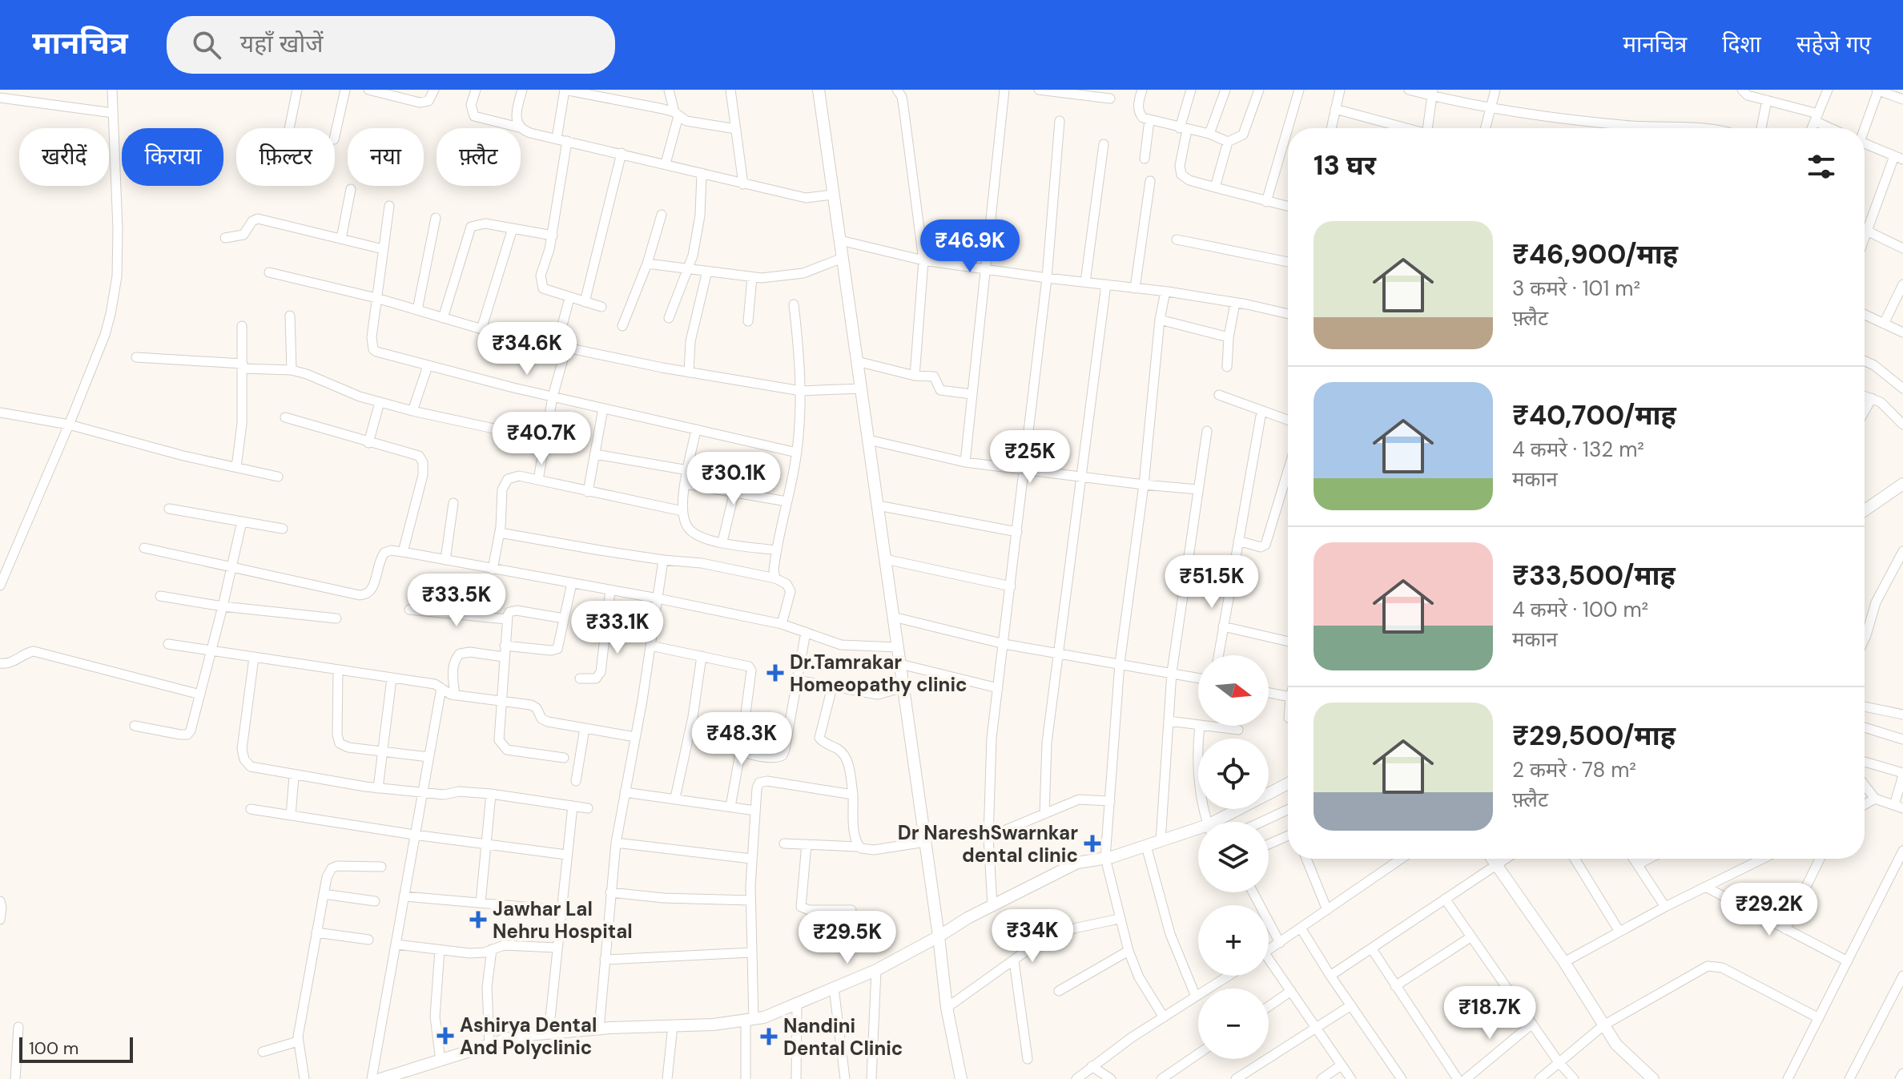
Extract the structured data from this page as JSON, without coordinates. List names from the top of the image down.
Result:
{
  "places": {
    "health": [
      "Dr.Tamrakar Homeopathy clinic",
      "Dr NareshSwarnkar dental clinic",
      "Jawhar Lal Nehru Hospital",
      "Ashirya Dental And Polyclinic",
      "Nandini Dental Clinic"
    ]
  },
  "scale_bar": "100 m",
  "north": "right",
  "page": {
    "header": "मानचित्र",
    "search": "यहाँ खोजें",
    "nav": ["मानचित्र", "दिशा", "सहेजे गए"],
    "chip": [
      "खरीदें",
      "किराया",
      "फ़िल्टर",
      "नया",
      "फ़्लैट"
    ],
    "heading": "13 घर",
    "list": [
      {
        "name": "₹46,900/माह",
        "note": "3 कमरे · 101 m² · फ़्लैट"
      },
      {
        "name": "₹40,700/माह",
        "note": "4 कमरे · 132 m² · मकान"
      },
      {
        "name": "₹33,500/माह",
        "note": "4 कमरे · 100 m² · मकान"
      },
      {
        "name": "₹29,500/माह",
        "note": "2 कमरे · 78 m² · फ़्लैट"
      }
    ],
    "price": [
      "₹46.9K",
      "₹34.6K",
      "₹40.7K",
      "₹25K",
      "₹30.1K",
      "₹51.5K",
      "₹33.5K",
      "₹33.1K",
      "₹48.3K",
      "₹29.2K",
      "₹34K",
      "₹29.5K",
      "₹18.7K"
    ],
    "map_buttons": ["+", "−"],
    "scale": "100 m"
  }
}
